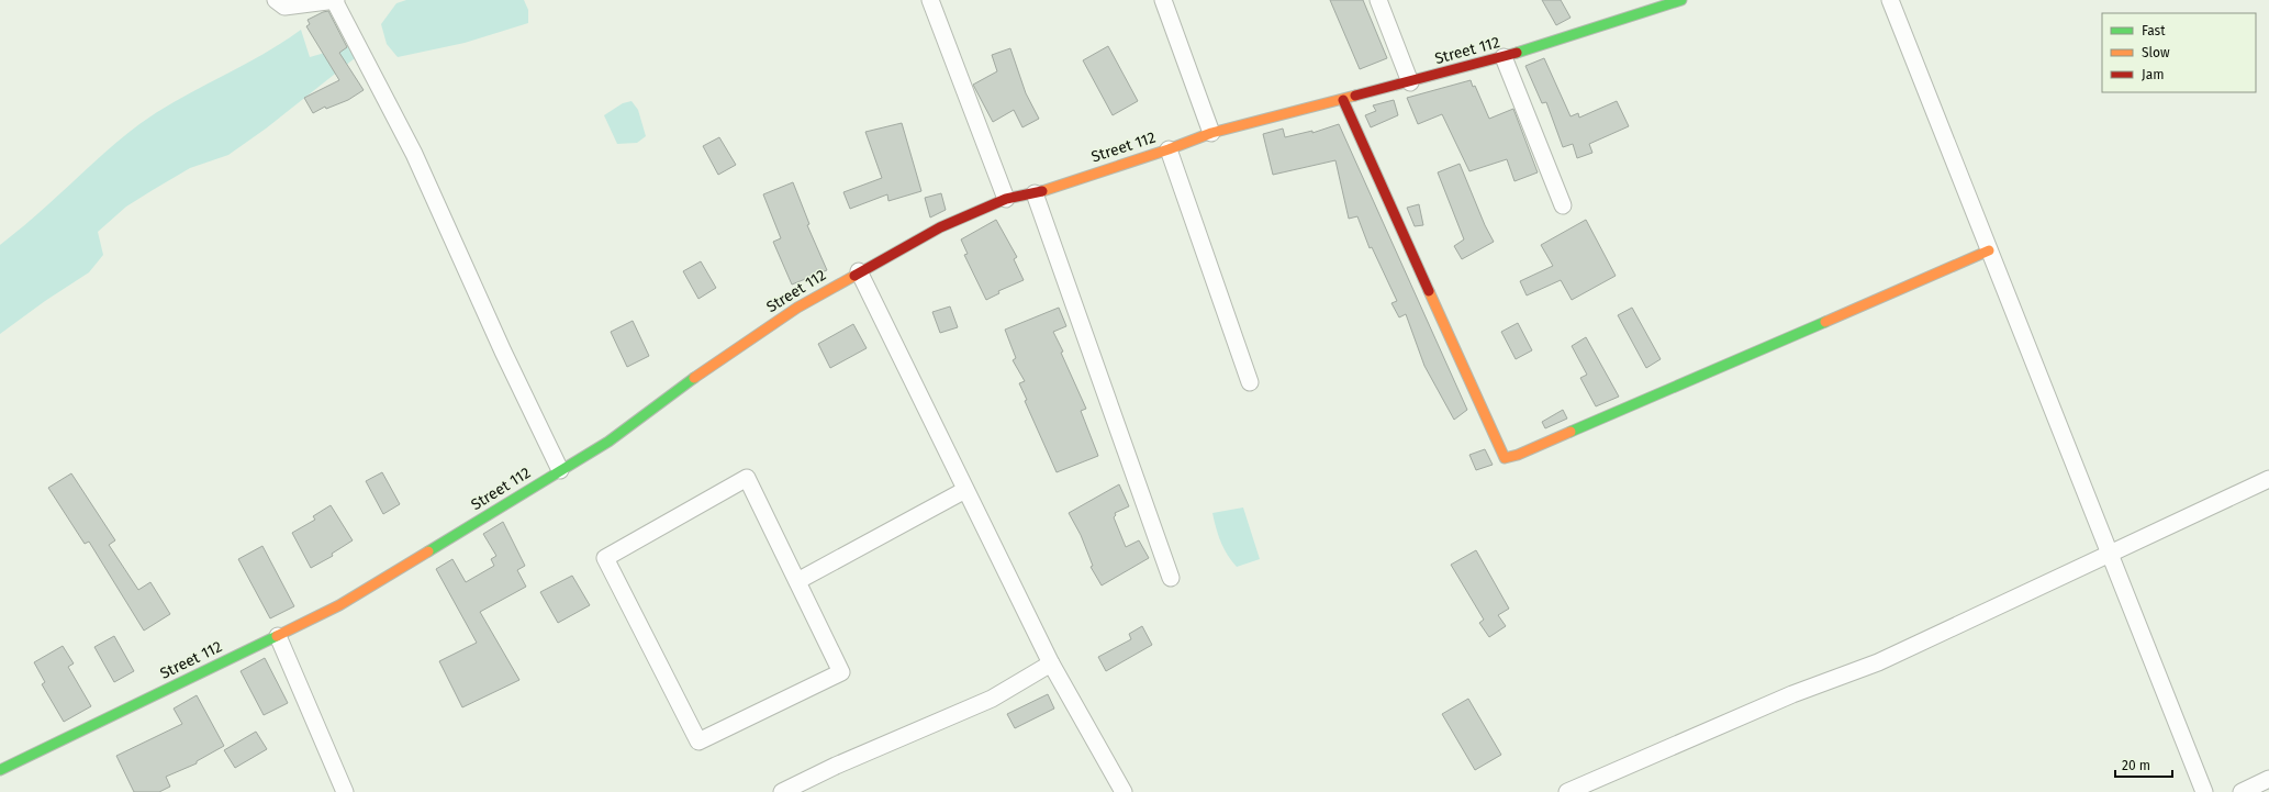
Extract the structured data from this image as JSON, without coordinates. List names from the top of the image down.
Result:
{
  "streets": {
    "street": ["Street 112"]
  },
  "legend": ["Fast", "Slow", "Jam"],
  "scale_bar": "20 m"
}
